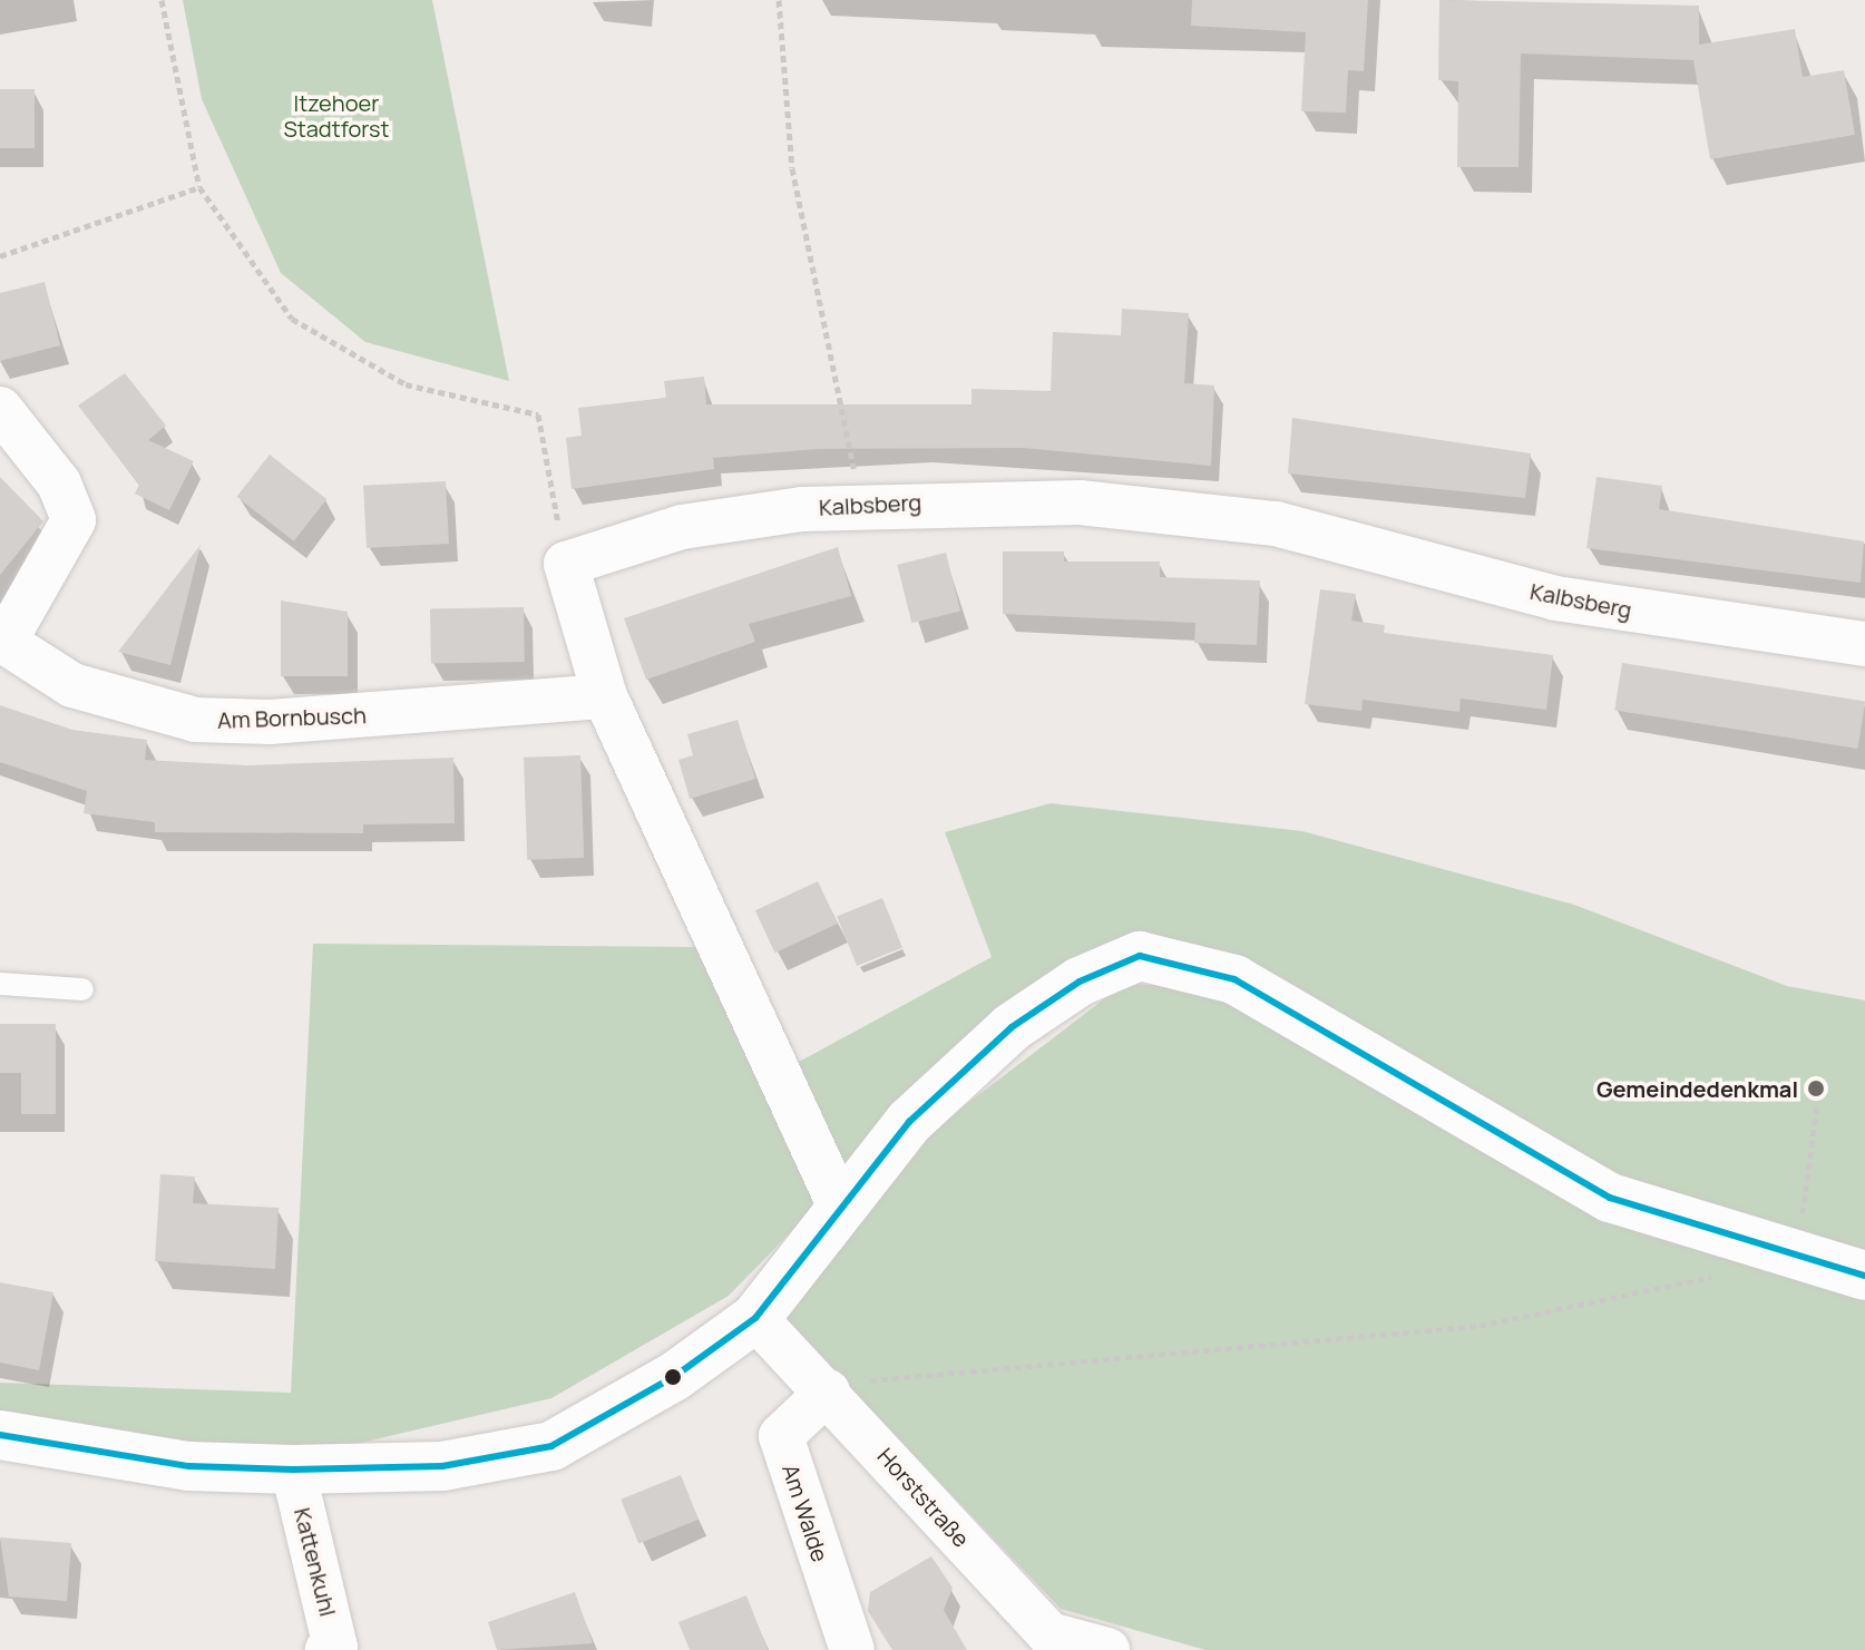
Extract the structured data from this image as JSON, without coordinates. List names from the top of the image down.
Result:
{
  "streets": {
    "street": [
      "Kalbsberg",
      "Am Bornbusch",
      "Horststraße",
      "Am Walde",
      "Kattenkuhl"
    ]
  },
  "crossings": [
    ["Horststraße", "Am Walde"]
  ],
  "parks": ["Itzehoer Stadtforst"],
  "places": ["Gemeindedenkmal"]
}
